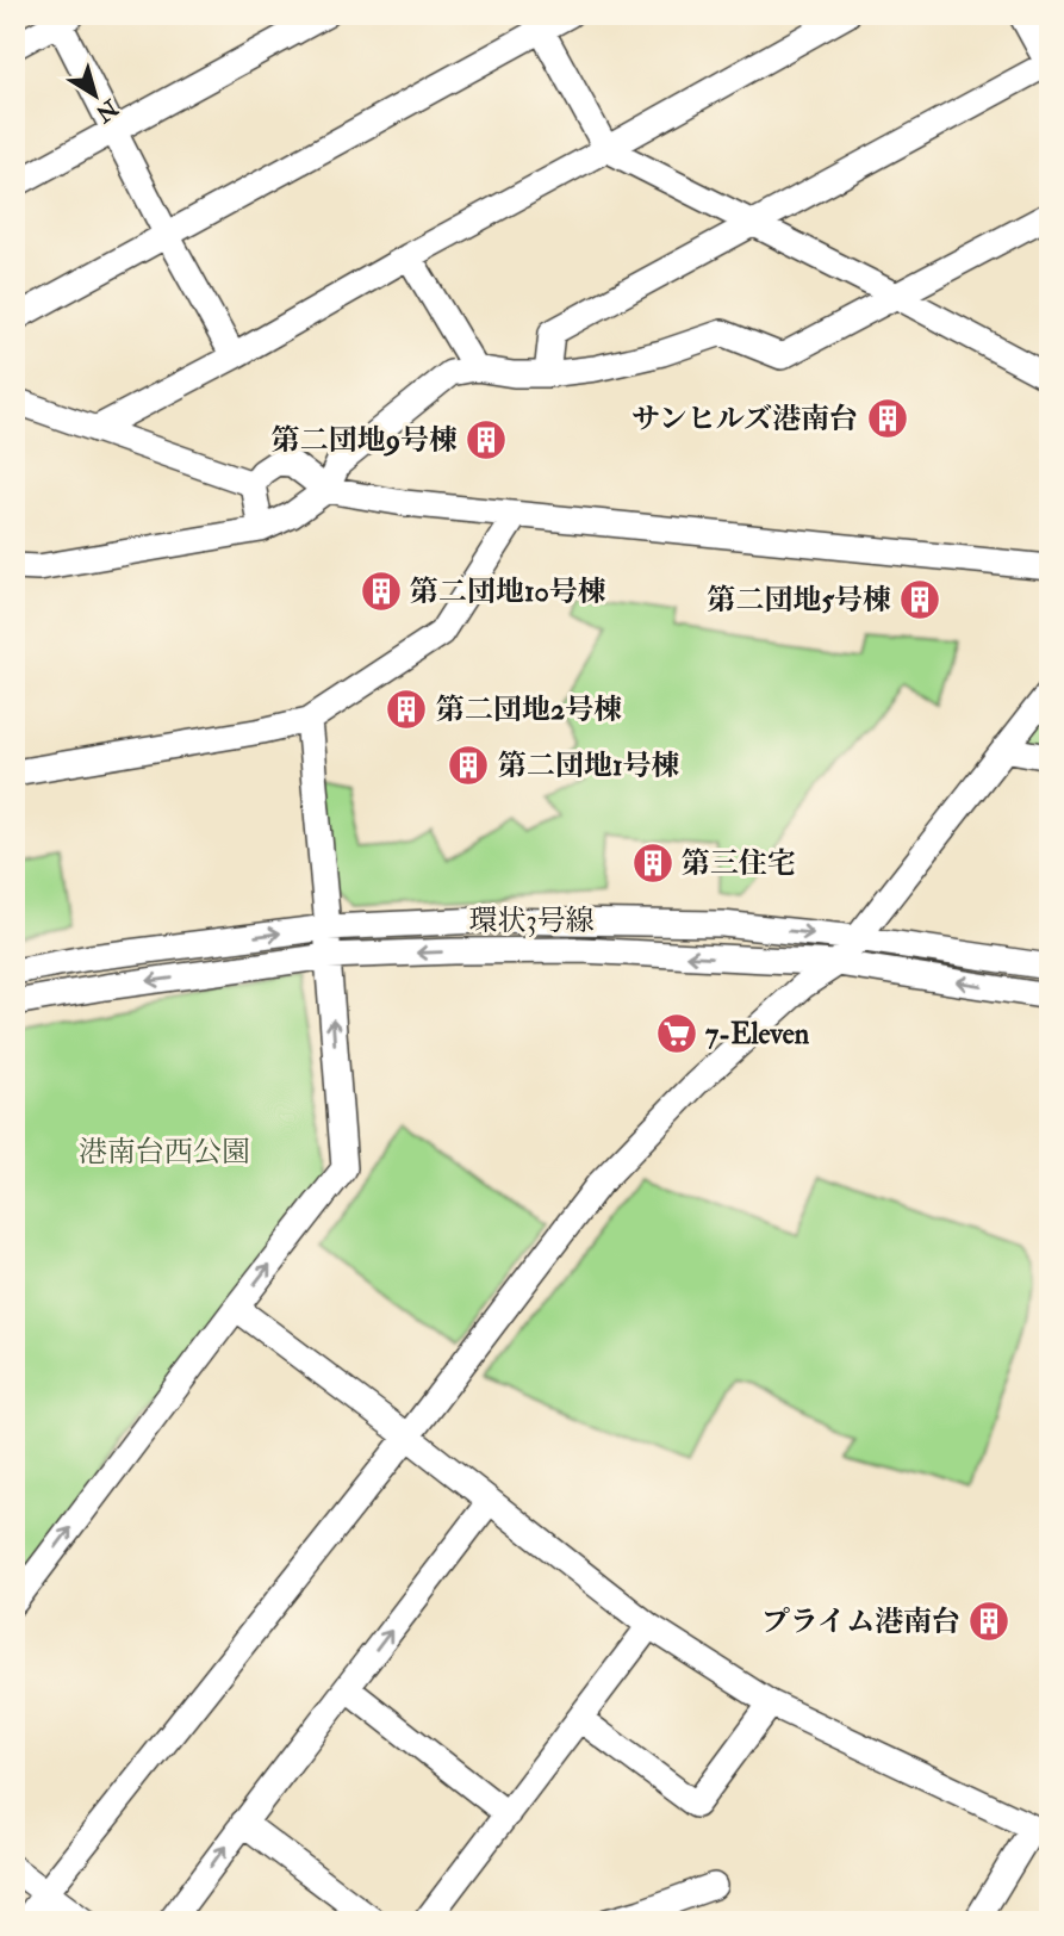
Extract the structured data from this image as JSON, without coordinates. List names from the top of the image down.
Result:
{
  "streets": {
    "street": ["環状3号線"]
  },
  "parks": ["港南台西公園"],
  "places": {
    "building": [
      "サンヒルズ港南台",
      "第二団地9号棟",
      "第二団地10号棟",
      "第二団地5号棟",
      "第二団地2号棟",
      "第二団地1号棟",
      "第三住宅",
      "プライム港南台"
    ],
    "supermarket": ["7-Eleven"]
  },
  "north": "bottom right"
}
